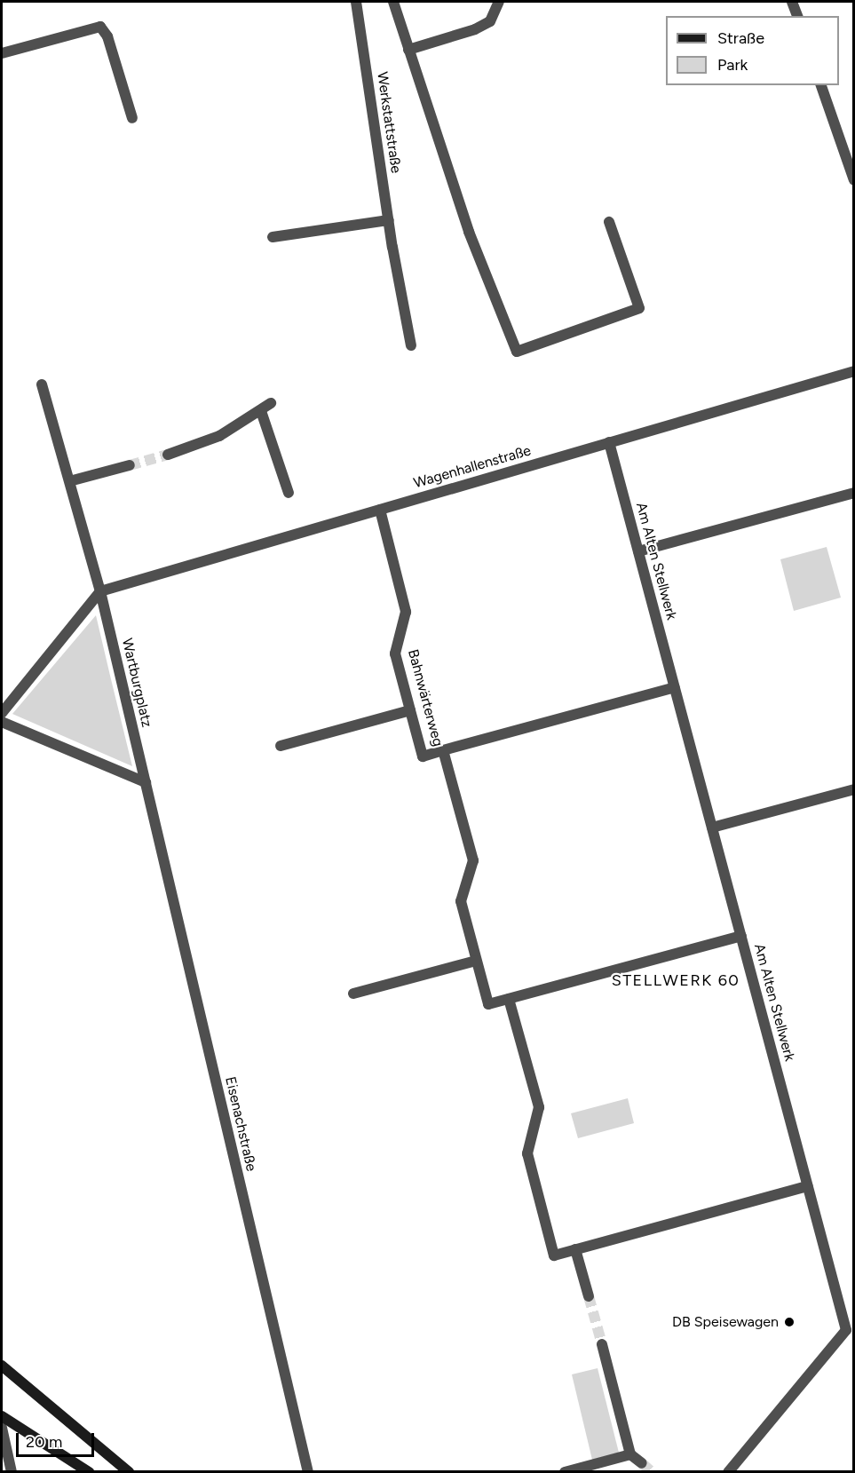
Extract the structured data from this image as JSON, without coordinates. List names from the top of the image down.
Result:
{
  "streets": {
    "street": [
      "Werkstattstraße",
      "Wagenhallenstraße",
      "Am Alten Stellwerk",
      "Wartburgplatz",
      "Bahnwärterweg",
      "Eisenachstraße"
    ]
  },
  "crossings": [
    ["Wagenhallenstraße", "Am Alten Stellwerk"],
    ["Wagenhallenstraße", "Wartburgplatz"],
    ["Wagenhallenstraße", "Bahnwärterweg"],
    ["Am Alten Stellwerk", "Bahnwärterweg"],
    ["Wartburgplatz", "Eisenachstraße"]
  ],
  "districts": ["STELLWERK 60"],
  "places": ["DB Speisewagen"],
  "legend": ["Straße", "Park"],
  "scale_bar": "20 m"
}
